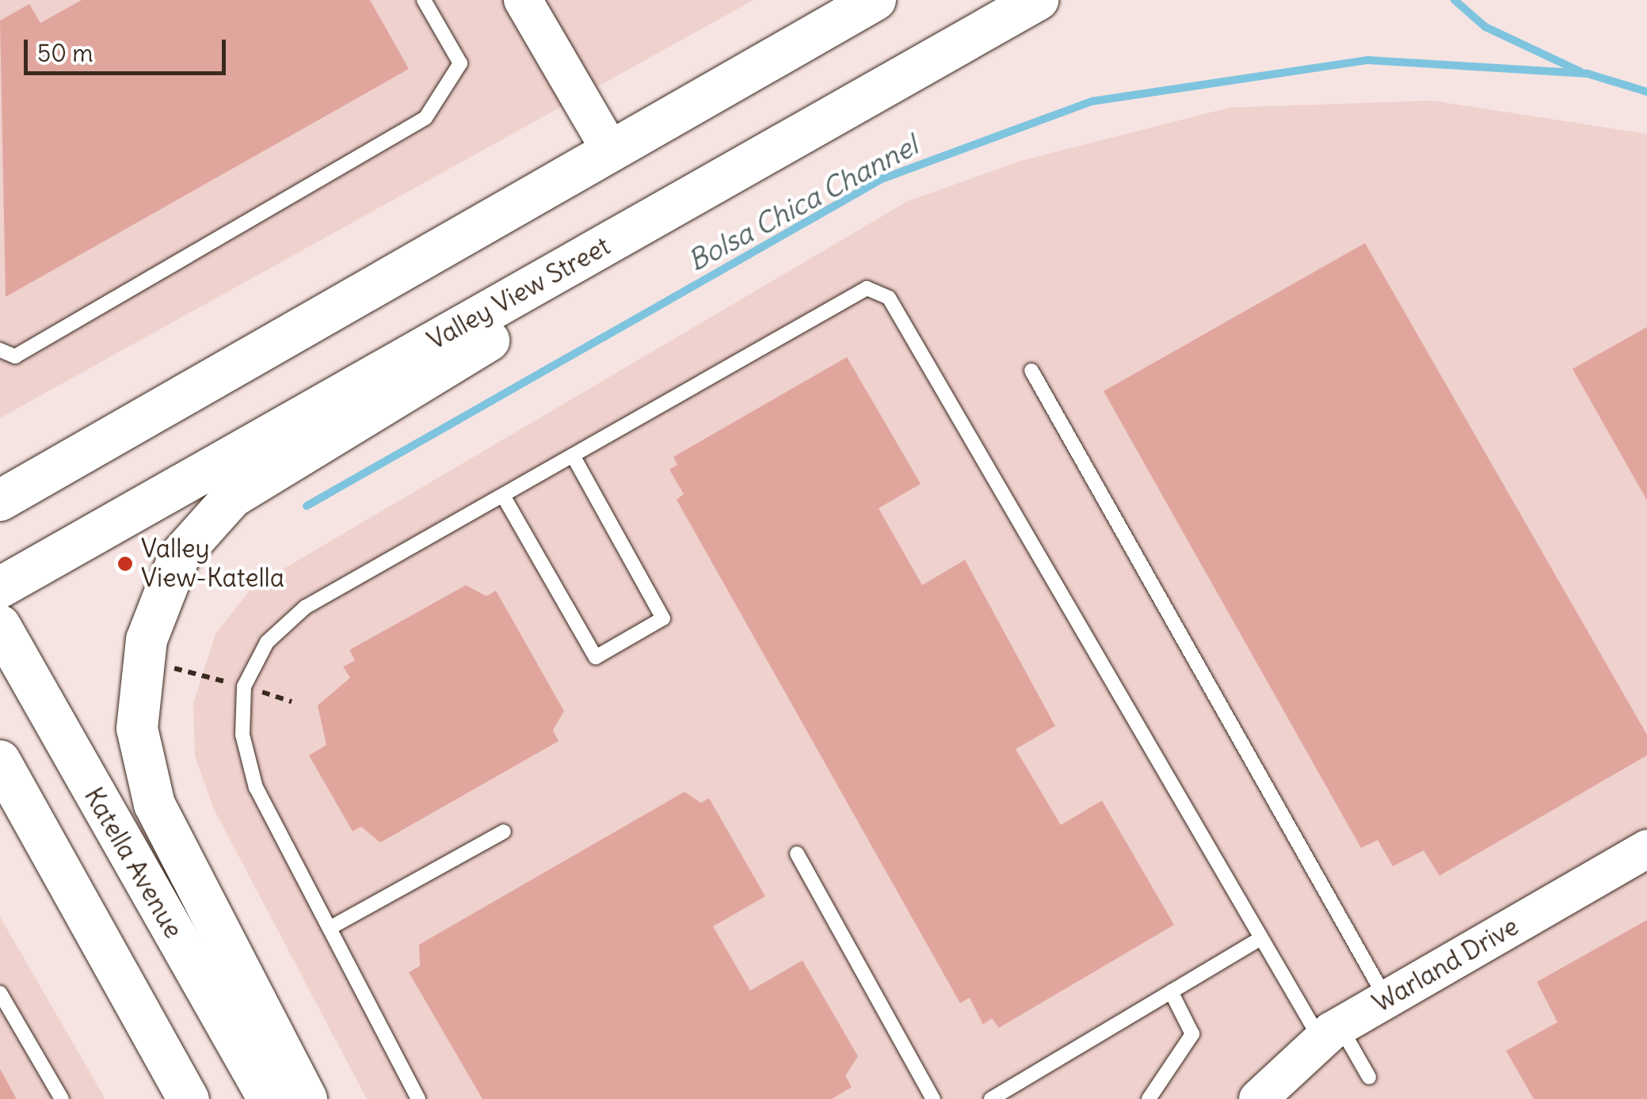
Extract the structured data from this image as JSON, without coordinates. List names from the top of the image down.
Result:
{
  "streets": {
    "main road": ["Valley View Street", "Katella Avenue"],
    "street": ["Warland Drive"]
  },
  "water": ["Bolsa Chica Channel"],
  "places": ["Valley View-Katella"],
  "scale_bar": "50 m"
}
